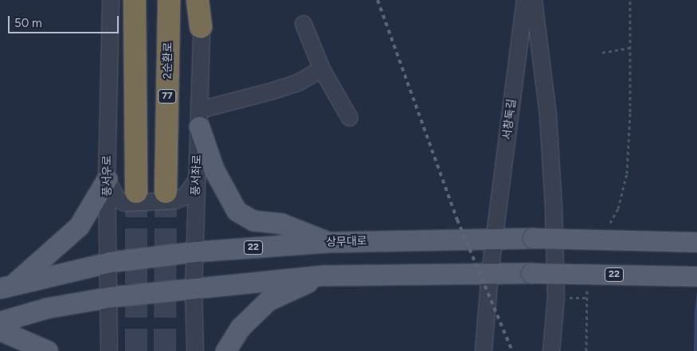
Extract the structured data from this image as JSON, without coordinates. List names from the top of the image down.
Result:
{
  "streets": {
    "highway": ["2순환로", "77"],
    "main road": ["상무대로", "22"],
    "street": ["서창둑길", "풍서좌로", "풍서우로"]
  },
  "crossings": [
    ["서창둑길", "상무대로"],
    ["서창둑길", "22"],
    ["풍서좌로", "상무대로"],
    ["풍서좌로", "22"],
    ["풍서우로", "상무대로"],
    ["풍서우로", "22"]
  ],
  "scale_bar": "50 m"
}
